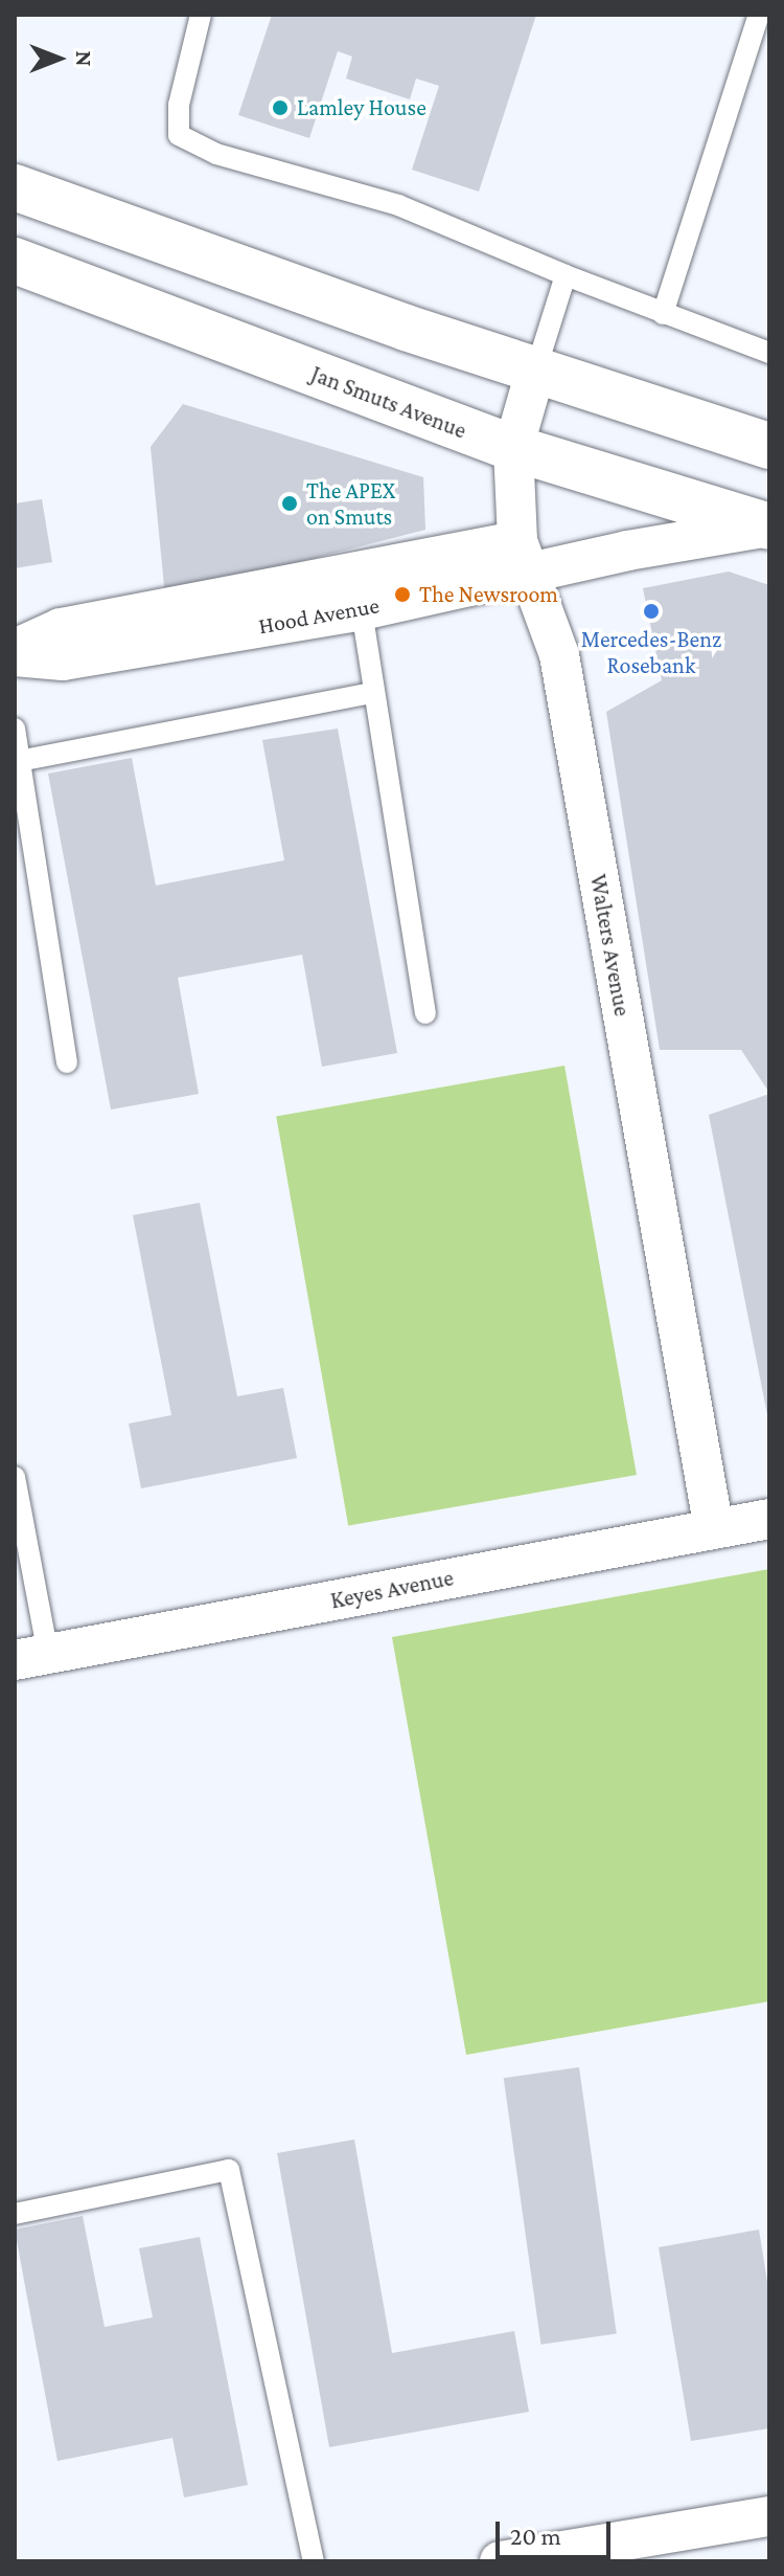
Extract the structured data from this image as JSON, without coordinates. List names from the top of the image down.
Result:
{
  "streets": {
    "main road": ["Jan Smuts Avenue"],
    "street": ["Hood Avenue", "Walters Avenue", "Keyes Avenue"]
  },
  "crossings": [
    ["Jan Smuts Avenue", "Hood Avenue"],
    ["Jan Smuts Avenue", "Walters Avenue"],
    ["Hood Avenue", "Walters Avenue"],
    ["Walters Avenue", "Keyes Avenue"]
  ],
  "places": [
    "Lamley House",
    "The APEX on Smuts",
    "The Newsroom",
    "Mercedes-Benz Rosebank"
  ],
  "scale_bar": "20 m",
  "north": "right"
}
